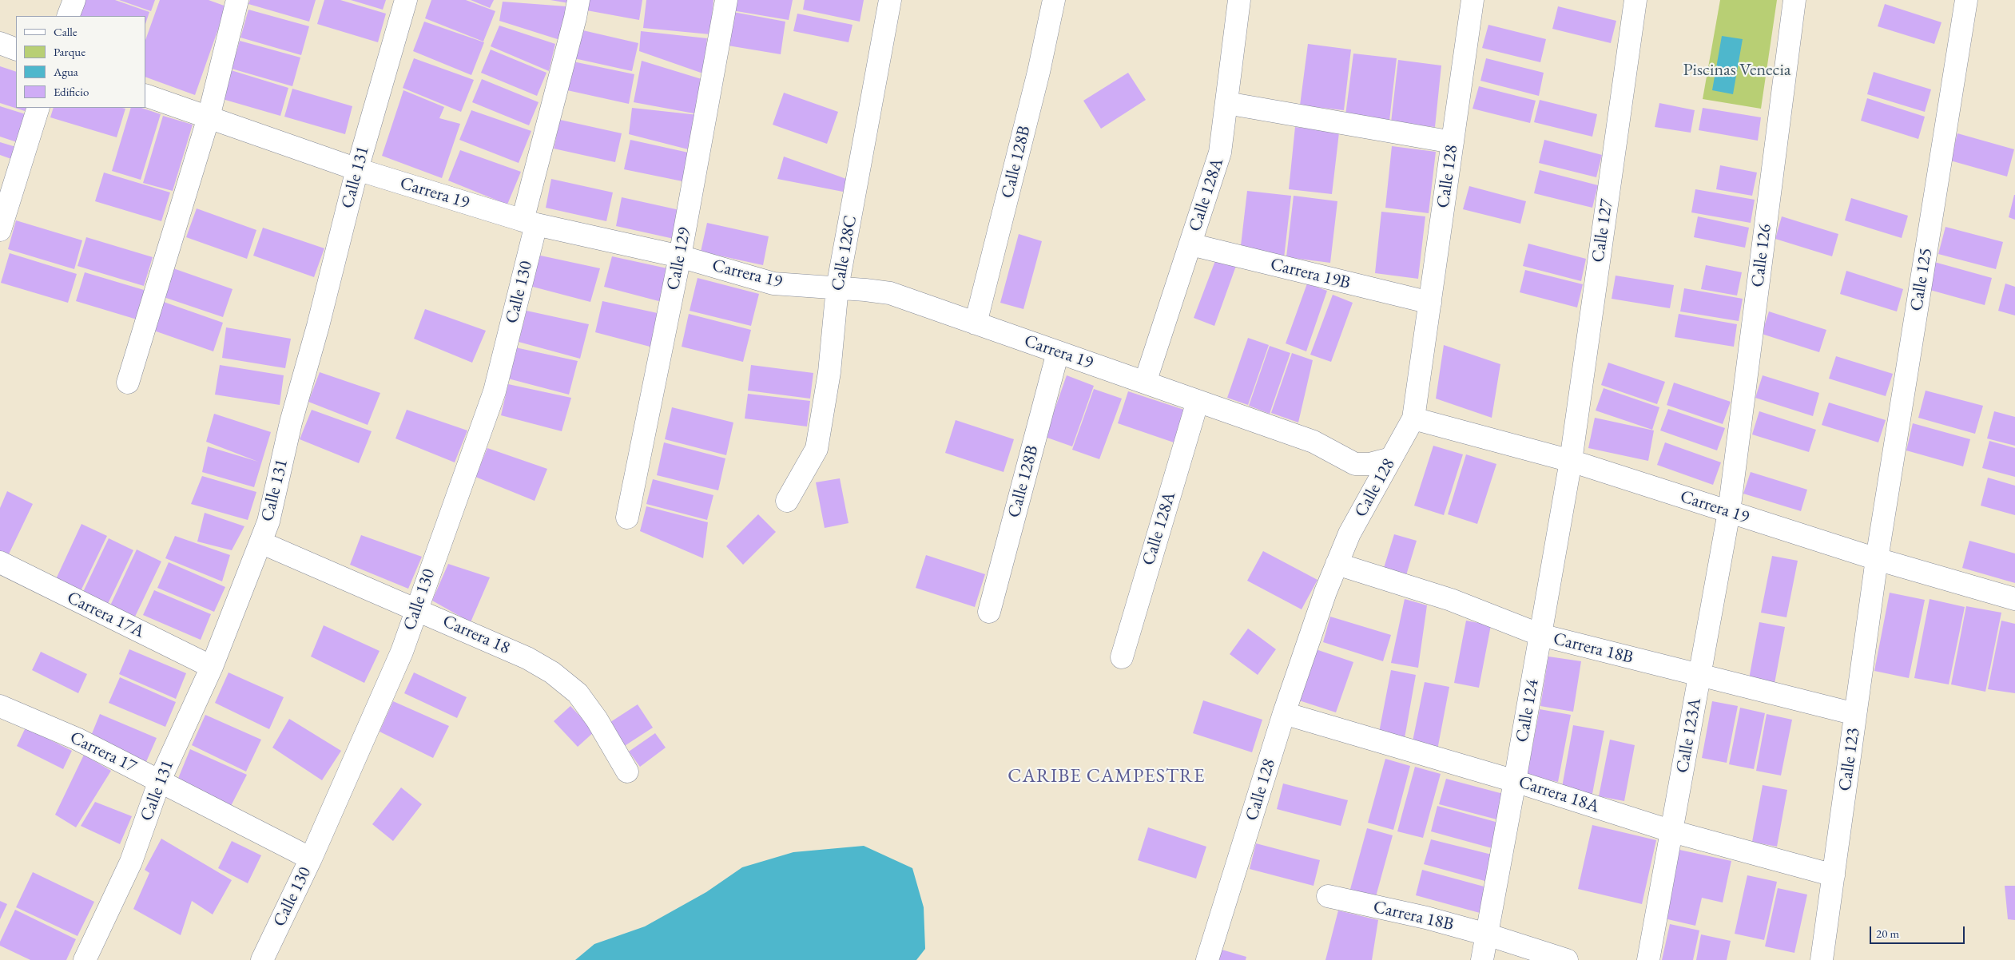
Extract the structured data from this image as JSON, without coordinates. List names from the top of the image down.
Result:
{
  "streets": {
    "street": [
      "Calle 128B",
      "Calle 128",
      "Calle 131",
      "Carrera 19",
      "Calle 128A",
      "Calle 127",
      "Calle 128C",
      "Calle 126",
      "Calle 129",
      "Carrera 19B",
      "Calle 125",
      "Calle 130",
      "Carrera 17A",
      "Carrera 18",
      "Carrera 18B",
      "Calle 124",
      "Calle 123A",
      "Carrera 17",
      "Calle 123",
      "Carrera 18A"
    ]
  },
  "crossings": [
    ["Calle 128B", "Carrera 19"],
    ["Calle 128", "Carrera 19"],
    ["Calle 128", "Carrera 19B"],
    ["Calle 128", "Carrera 18B"],
    ["Calle 128", "Carrera 18A"],
    ["Calle 131", "Carrera 19"],
    ["Calle 131", "Carrera 17A"],
    ["Calle 131", "Carrera 18"],
    ["Calle 131", "Carrera 17"],
    ["Carrera 19", "Calle 128A"],
    ["Carrera 19", "Calle 127"],
    ["Carrera 19", "Calle 128C"],
    ["Carrera 19", "Calle 126"],
    ["Carrera 19", "Calle 129"],
    ["Carrera 19", "Calle 125"],
    ["Carrera 19", "Calle 130"],
    ["Carrera 19", "Calle 124"],
    ["Carrera 19", "Calle 123A"],
    ["Carrera 19", "Calle 123"],
    ["Calle 128A", "Carrera 19B"],
    ["Calle 127", "Calle 124"],
    ["Calle 126", "Calle 123A"],
    ["Calle 125", "Calle 123"],
    ["Calle 130", "Carrera 18"],
    ["Calle 130", "Carrera 17"],
    ["Carrera 18B", "Calle 124"],
    ["Carrera 18B", "Calle 123A"],
    ["Carrera 18B", "Calle 123"],
    ["Calle 124", "Carrera 18A"],
    ["Calle 123A", "Carrera 18A"],
    ["Calle 123", "Carrera 18A"]
  ],
  "districts": ["CARIBE CAMPESTRE"],
  "parks": ["Piscinas Venecia"],
  "legend": [
    "Calle",
    "Parque",
    "Agua",
    "Edificio"
  ],
  "scale_bar": "20 m"
}
